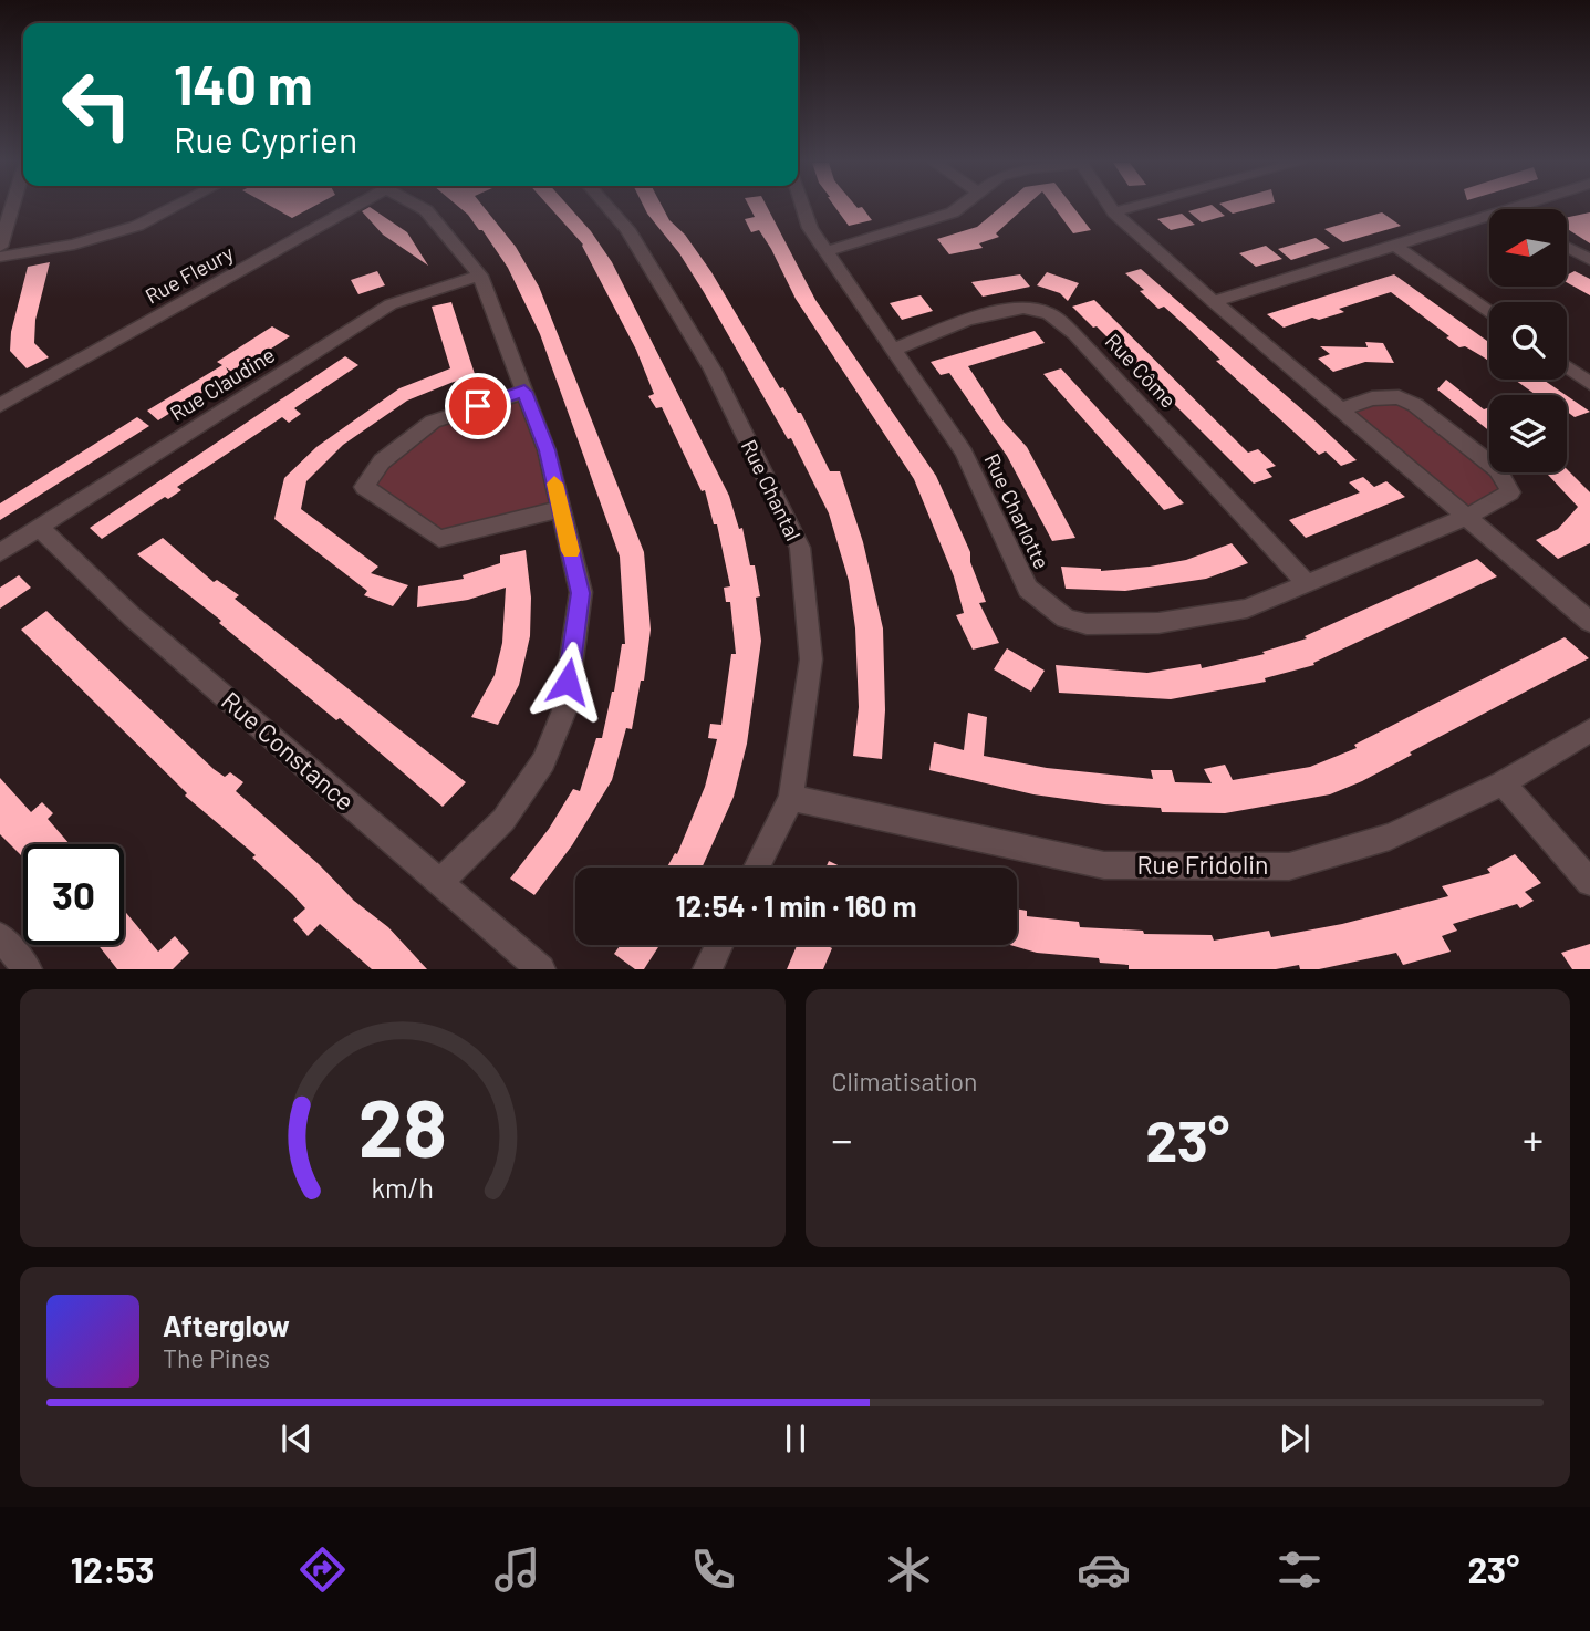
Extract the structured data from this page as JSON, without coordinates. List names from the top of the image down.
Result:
{
  "streets": {
    "street": [
      "Rue Fleury",
      "Rue Côme",
      "Rue Claudine",
      "Rue Chantal",
      "Rue Charlotte",
      "Rue Constance",
      "Rue Fridolin"
    ]
  },
  "crossings": [
    ["Rue Côme", "Rue Charlotte"],
    ["Rue Claudine", "Rue Constance"],
    ["Rue Chantal", "Rue Fridolin"]
  ],
  "north": "left",
  "page": {
    "turn": ["140 m", "Rue Cyprien"],
    "limit": "30",
    "trip": "12:54 · 1 min · 160 m",
    "tile": "Climatisation",
    "heat": ["−", "23°", "+"],
    "song": ["Afterglow", "The Pines"],
    "tabs": ["12:53", "23°"],
    "gauge": ["28", "km/h"]
  }
}
